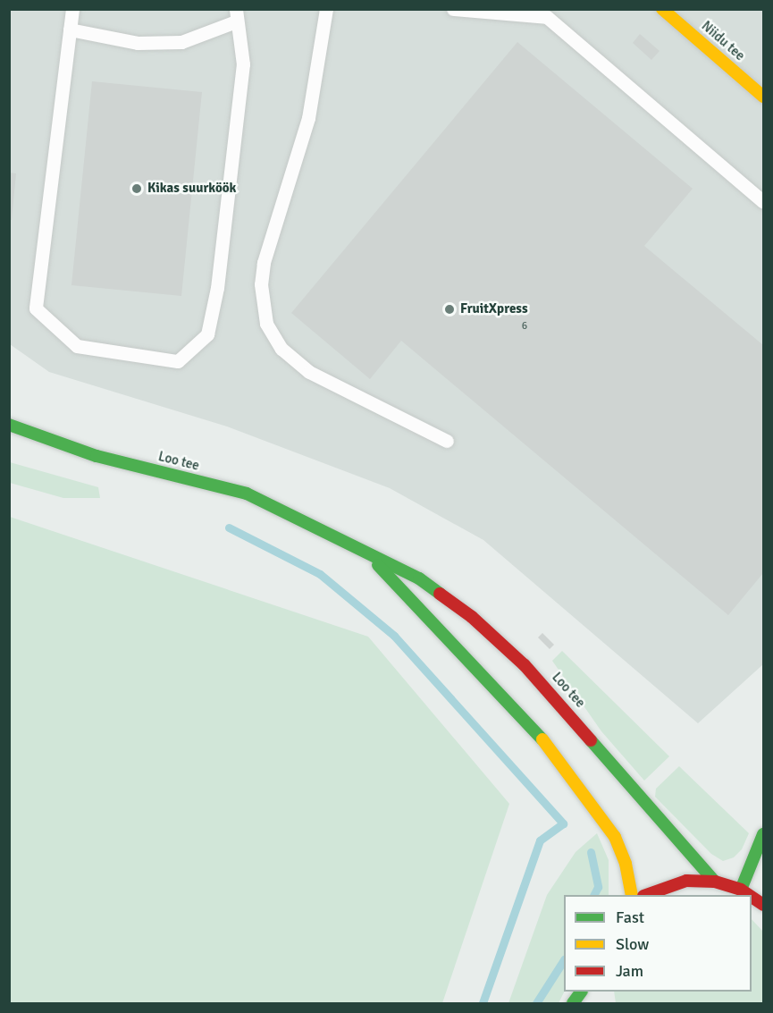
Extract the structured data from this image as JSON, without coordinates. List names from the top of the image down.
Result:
{
  "streets": {
    "street": ["Niidu tee", "Loo tee"]
  },
  "places": ["Kikas suurköök", "FruitXpress"],
  "house_numbers": ["6"],
  "legend": ["Fast", "Slow", "Jam"]
}
